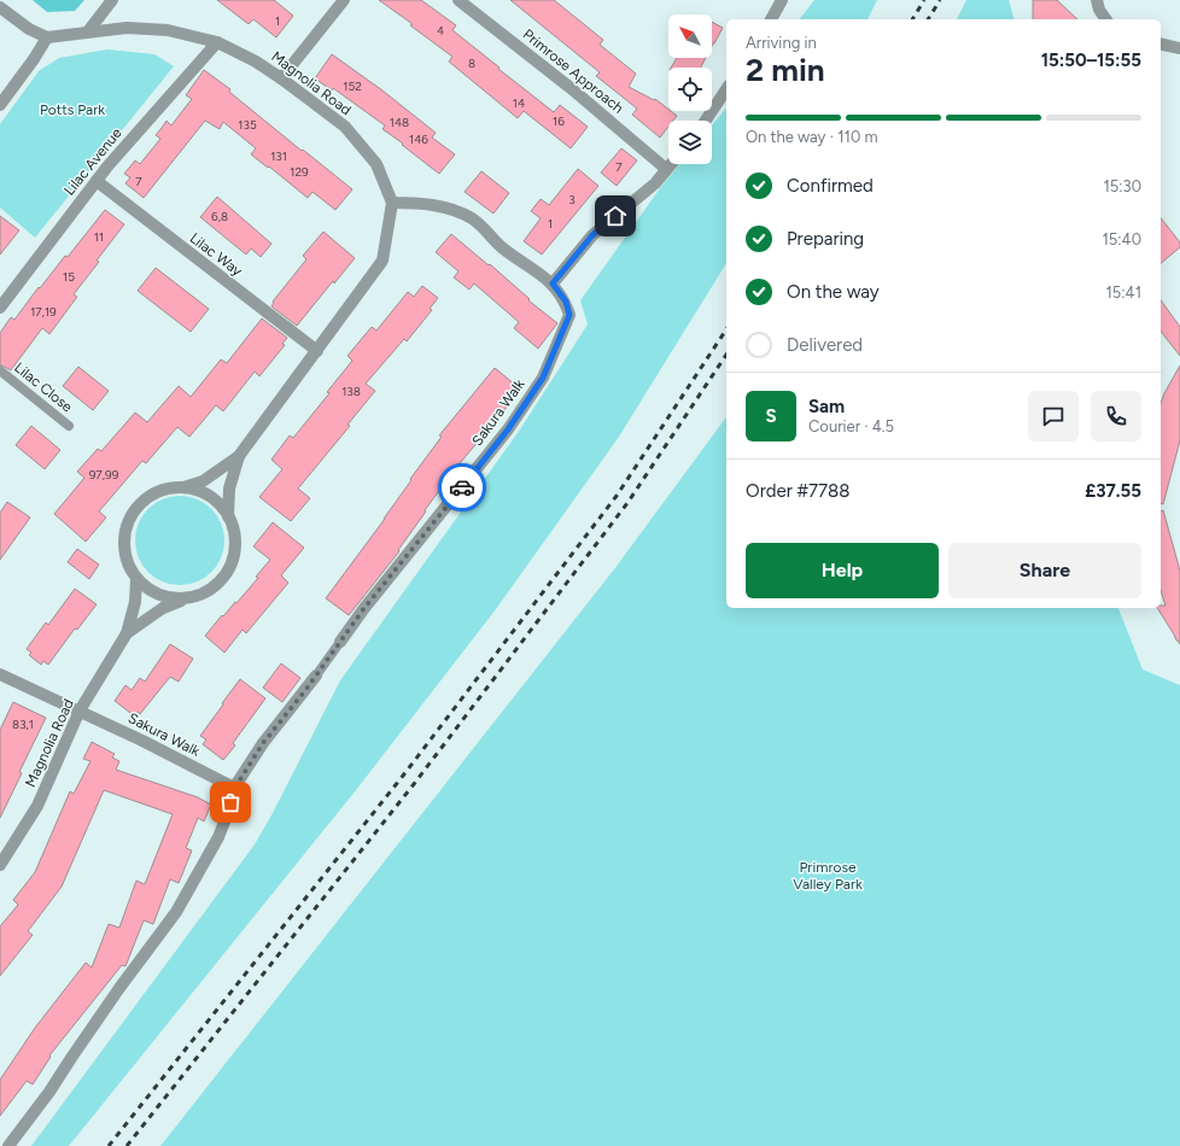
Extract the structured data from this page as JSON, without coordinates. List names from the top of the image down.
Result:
{
  "streets": {
    "street": [
      "Primrose Approach",
      "Magnolia Road",
      "Lilac Avenue",
      "Lilac Way",
      "Sakura Walk"
    ],
    "lane": ["Lilac Close"]
  },
  "crossings": [
    ["Magnolia Road", "Lilac Avenue"],
    ["Magnolia Road", "Lilac Way"],
    ["Magnolia Road", "Sakura Walk"],
    ["Lilac Avenue", "Lilac Way"]
  ],
  "parks": ["Potts Park", "Primrose Valley Park"],
  "house_numbers": [
    "1",
    "4",
    "8",
    "152",
    "14",
    "16",
    "148",
    "135",
    "146",
    "131",
    "7",
    "129",
    "7",
    "3",
    "6,8",
    "1",
    "11",
    "15",
    "17,19",
    "138",
    "97,99",
    "83,1"
  ],
  "north": "top left",
  "page": {
    "heading": ["2 min", "Arriving in", "15:50–15:55"],
    "panel": [
      "Sam",
      "Courier · 4.5",
      "Order #7788",
      "£37.55"
    ],
    "bar": "On the way · 110 m",
    "list": [
      ["Confirmed", "15:30"],
      ["Preparing", "15:40"],
      ["On the way", "15:41"],
      "Delivered"
    ],
    "round": "S",
    "buttons": ["Help", "Share"]
  }
}
